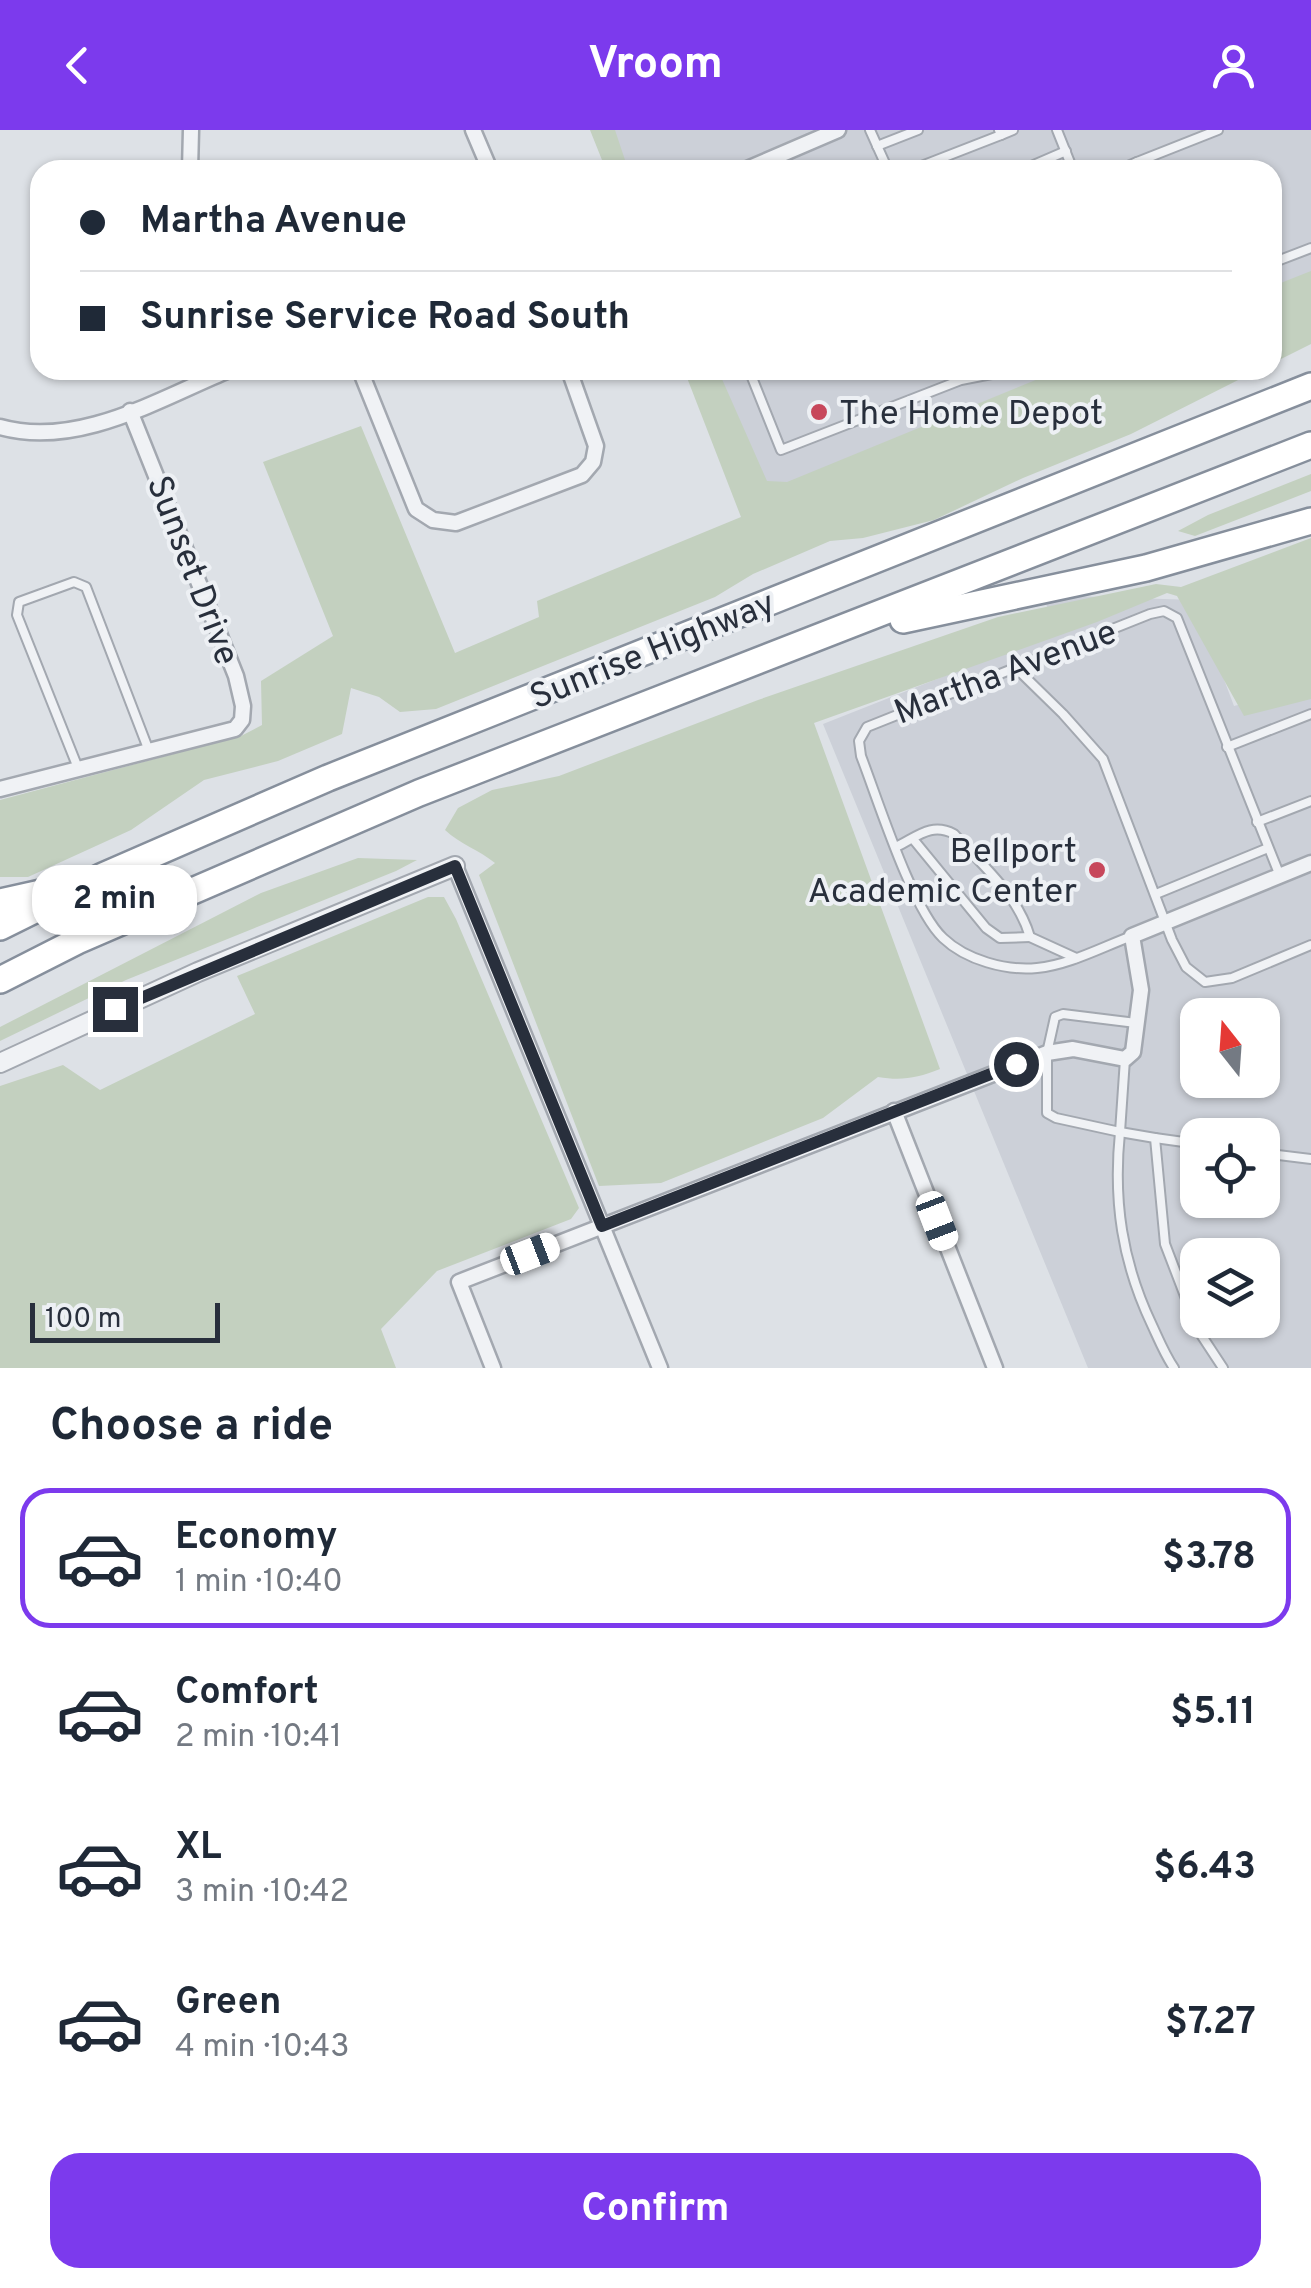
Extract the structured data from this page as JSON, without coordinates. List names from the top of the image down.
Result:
{
  "streets": {
    "highway": ["Sunrise Highway"],
    "street": ["Sunset Drive", "Martha Avenue"]
  },
  "places": ["The Home Depot", "Bellport Academic Center"],
  "scale_bar": "100 m",
  "north": "top",
  "page": {
    "header": "Vroom",
    "banner": ["Martha Avenue", "Sunrise Service Road South"],
    "bubble": "2 min",
    "scale": "100 m",
    "heading": "Choose a ride",
    "list": [
      {
        "name": "Economy",
        "note": "1 min · 10:40",
        "value": "$3.78"
      },
      {
        "name": "Comfort",
        "note": "2 min · 10:41",
        "value": "$5.11"
      },
      {
        "name": "XL",
        "note": "3 min · 10:42",
        "value": "$6.43"
      },
      {
        "name": "Green",
        "note": "4 min · 10:43",
        "value": "$7.27"
      }
    ],
    "buttons": "Confirm"
  }
}
